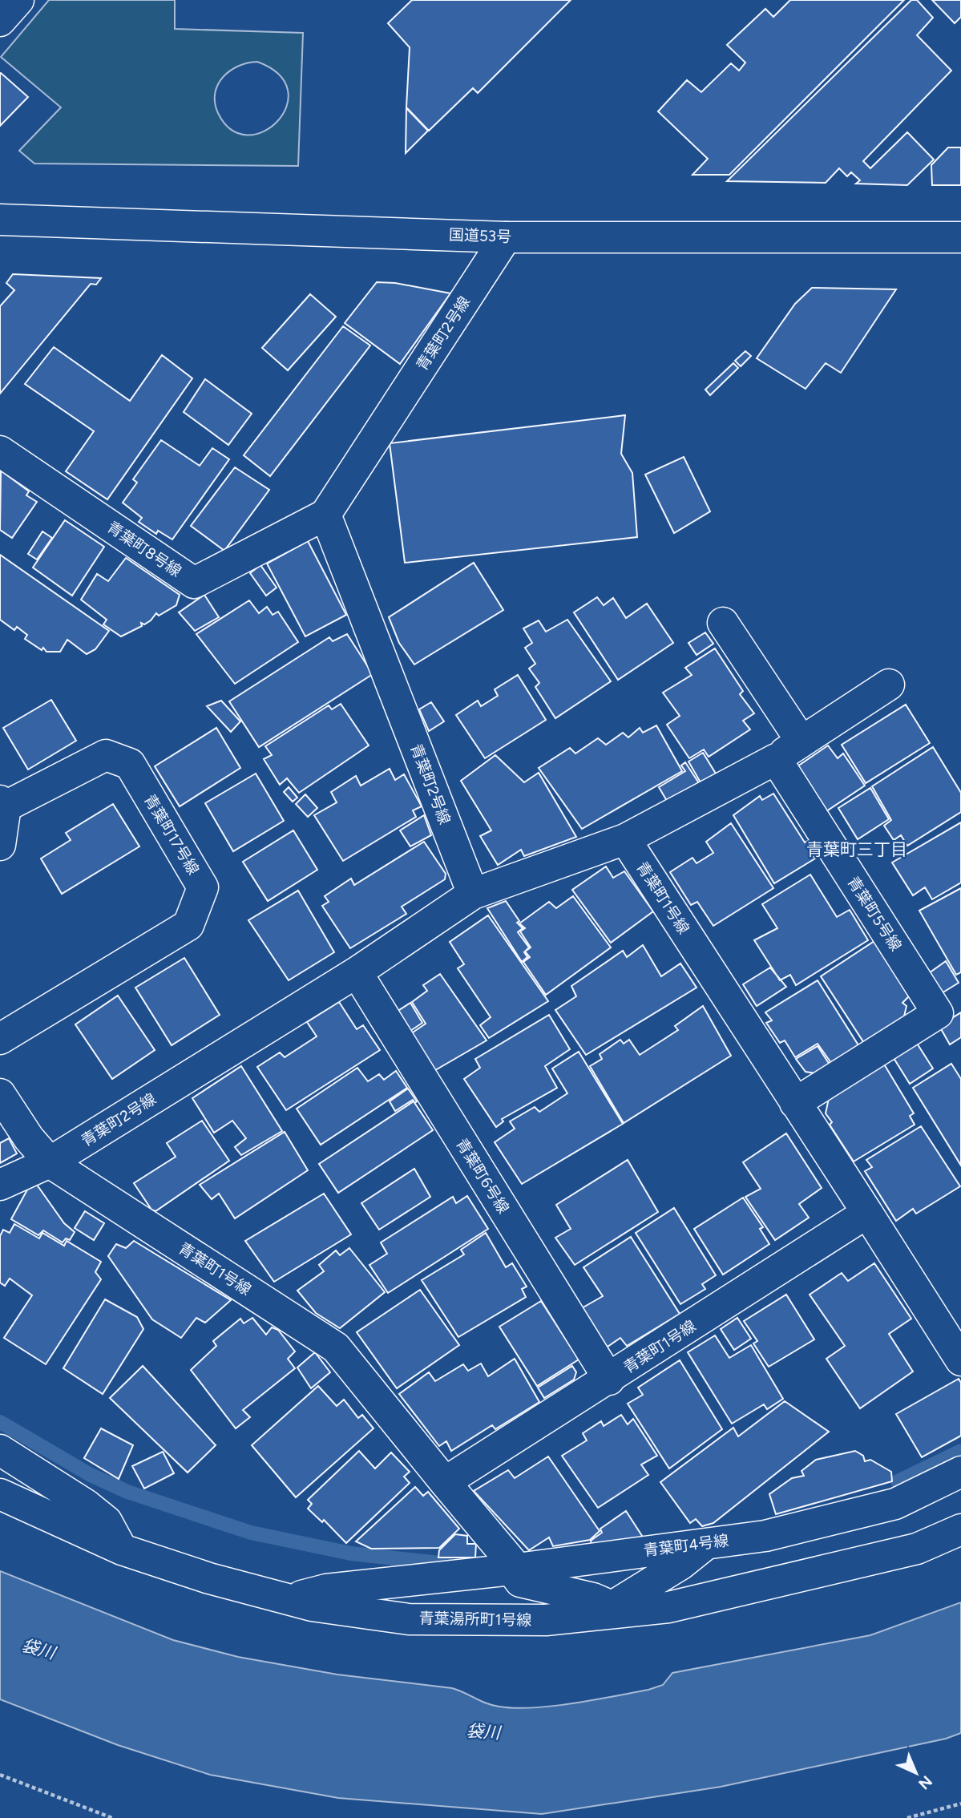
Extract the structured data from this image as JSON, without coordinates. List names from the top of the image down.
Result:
{
  "streets": {
    "main road": [
      "国道53号",
      "青葉町2号線",
      "青葉町8号線",
      "青葉町17号線",
      "青葉町1号線",
      "青葉町5号線",
      "青葉町6号線",
      "青葉町4号線",
      "青葉湯所町1号線"
    ]
  },
  "crossings": [
    ["国道53号", "青葉町2号線"],
    ["青葉町2号線", "青葉町8号線"],
    ["青葉町2号線", "青葉町1号線"],
    ["青葉町2号線", "青葉町6号線"],
    ["青葉町1号線", "青葉町5号線"],
    ["青葉町1号線", "青葉町6号線"],
    ["青葉町4号線", "青葉湯所町1号線"]
  ],
  "districts": ["青葉町三丁目"],
  "water": ["袋川"],
  "north": "bottom right"
}
